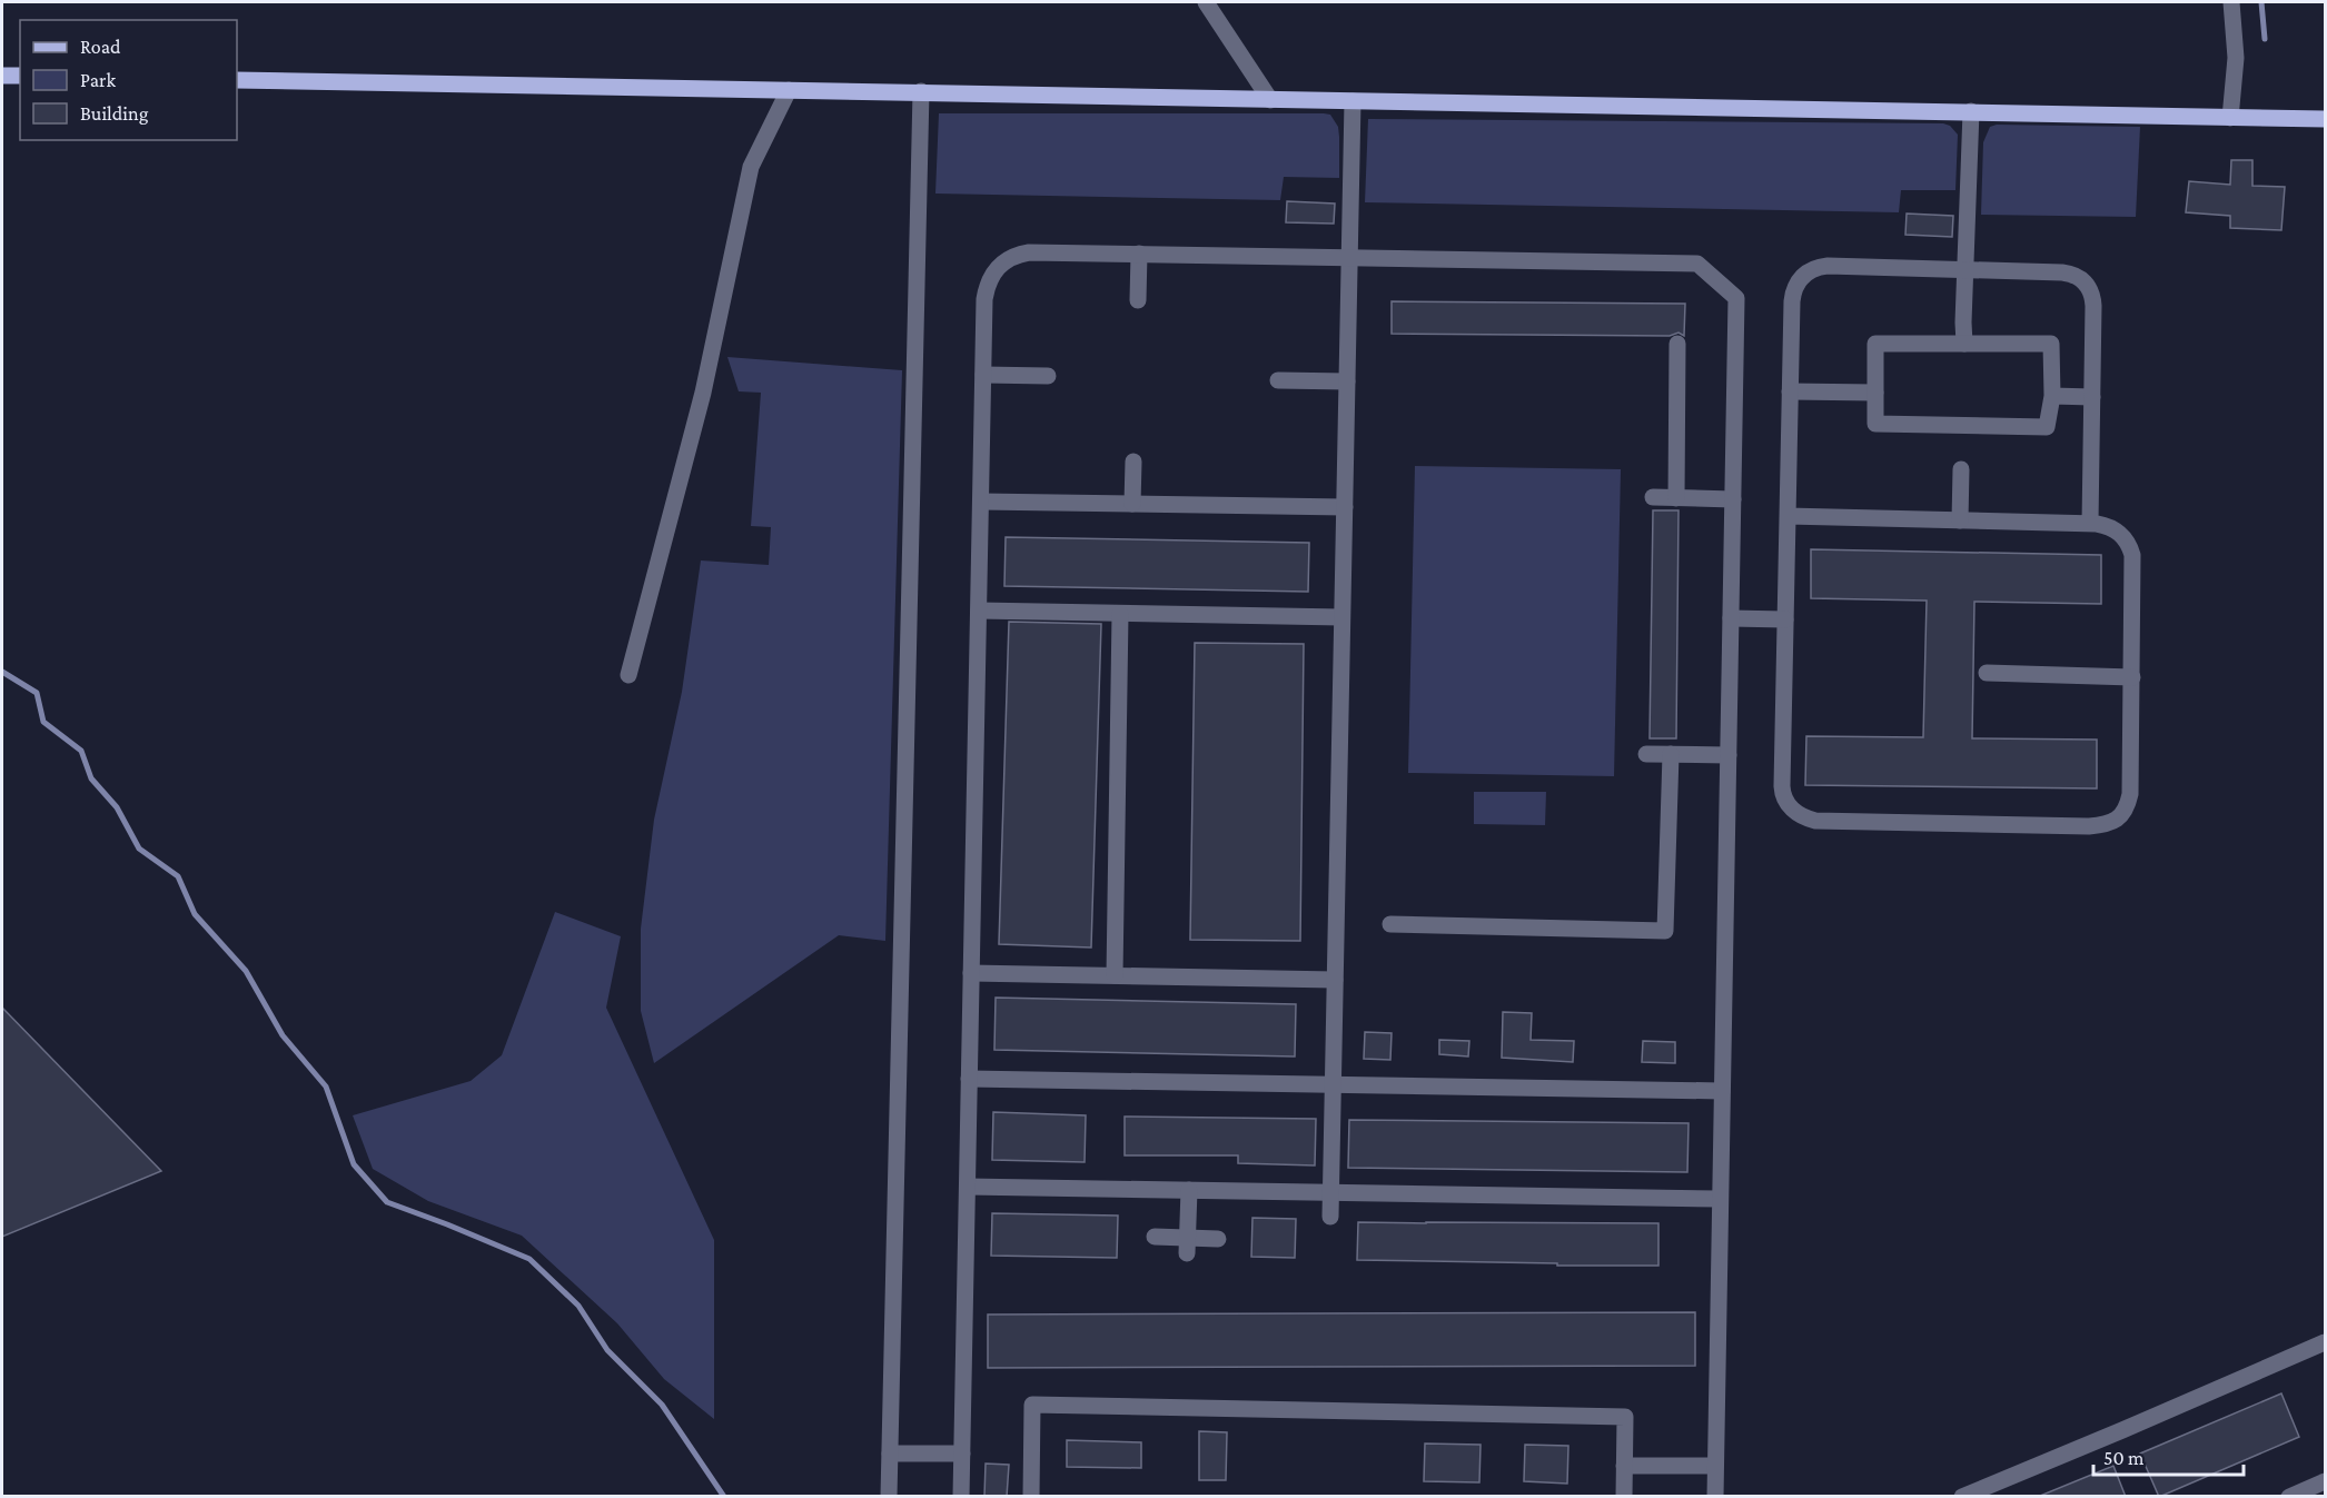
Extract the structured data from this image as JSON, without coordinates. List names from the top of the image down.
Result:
{
  "legend": ["Road", "Park", "Building"],
  "scale_bar": "50 m"
}
